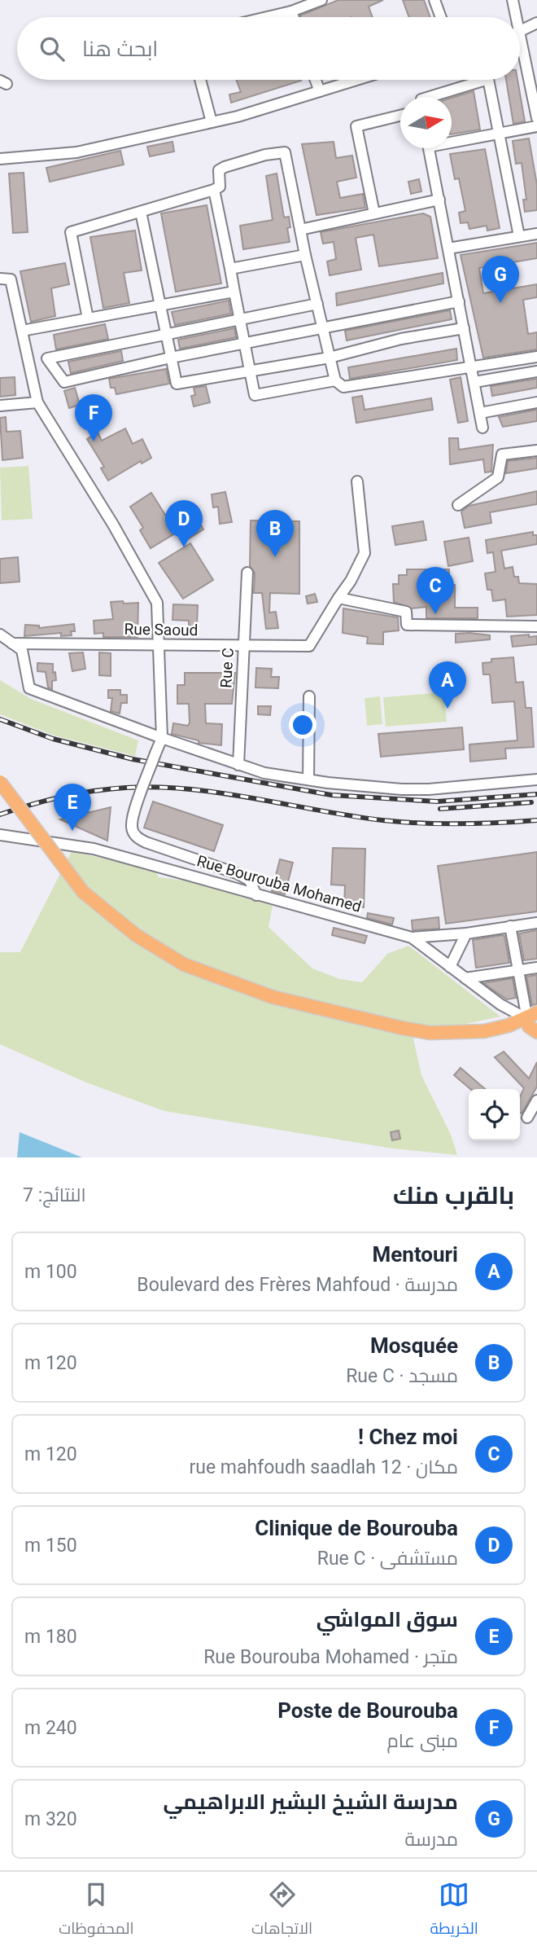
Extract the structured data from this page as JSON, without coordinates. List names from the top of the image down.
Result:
{
  "streets": {
    "street": ["Rue Saoud", "Rue C", "Rue Bourouba Mohamed"]
  },
  "crossings": [
    ["Rue Saoud", "Rue C"]
  ],
  "north": "right",
  "page": {
    "search": "ابحث هنا",
    "pins": [
      "G",
      "F",
      "D",
      "B",
      "C",
      "A",
      "E"
    ],
    "heading": ["بالقرب منك", "النتائج: 7"],
    "list": [
      {
        "mark": "A",
        "name": "Mentouri",
        "note": "مدرسة · Boulevard des Frères Mahfoud",
        "value": "100 m"
      },
      {
        "mark": "B",
        "name": "Mosquée",
        "note": "مسجد · Rue C",
        "value": "120 m"
      },
      {
        "mark": "C",
        "name": "Chez moi !",
        "note": "مكان · 12 rue mahfoudh saadlah",
        "value": "120 m"
      },
      {
        "mark": "D",
        "name": "Clinique de Bourouba",
        "note": "مستشفى · Rue C",
        "value": "150 m"
      },
      {
        "mark": "E",
        "name": "سوق المواشي",
        "note": "متجر · Rue Bourouba Mohamed",
        "value": "180 m"
      },
      {
        "mark": "F",
        "name": "Poste de Bourouba",
        "note": "مبنى عام",
        "value": "240 m"
      },
      {
        "mark": "G",
        "name": "مدرسة الشيخ البشير الابراهيمي",
        "note": "مدرسة",
        "value": "320 m"
      }
    ],
    "nav": ["الخريطة", "الاتجاهات", "المحفوظات"]
  }
}
